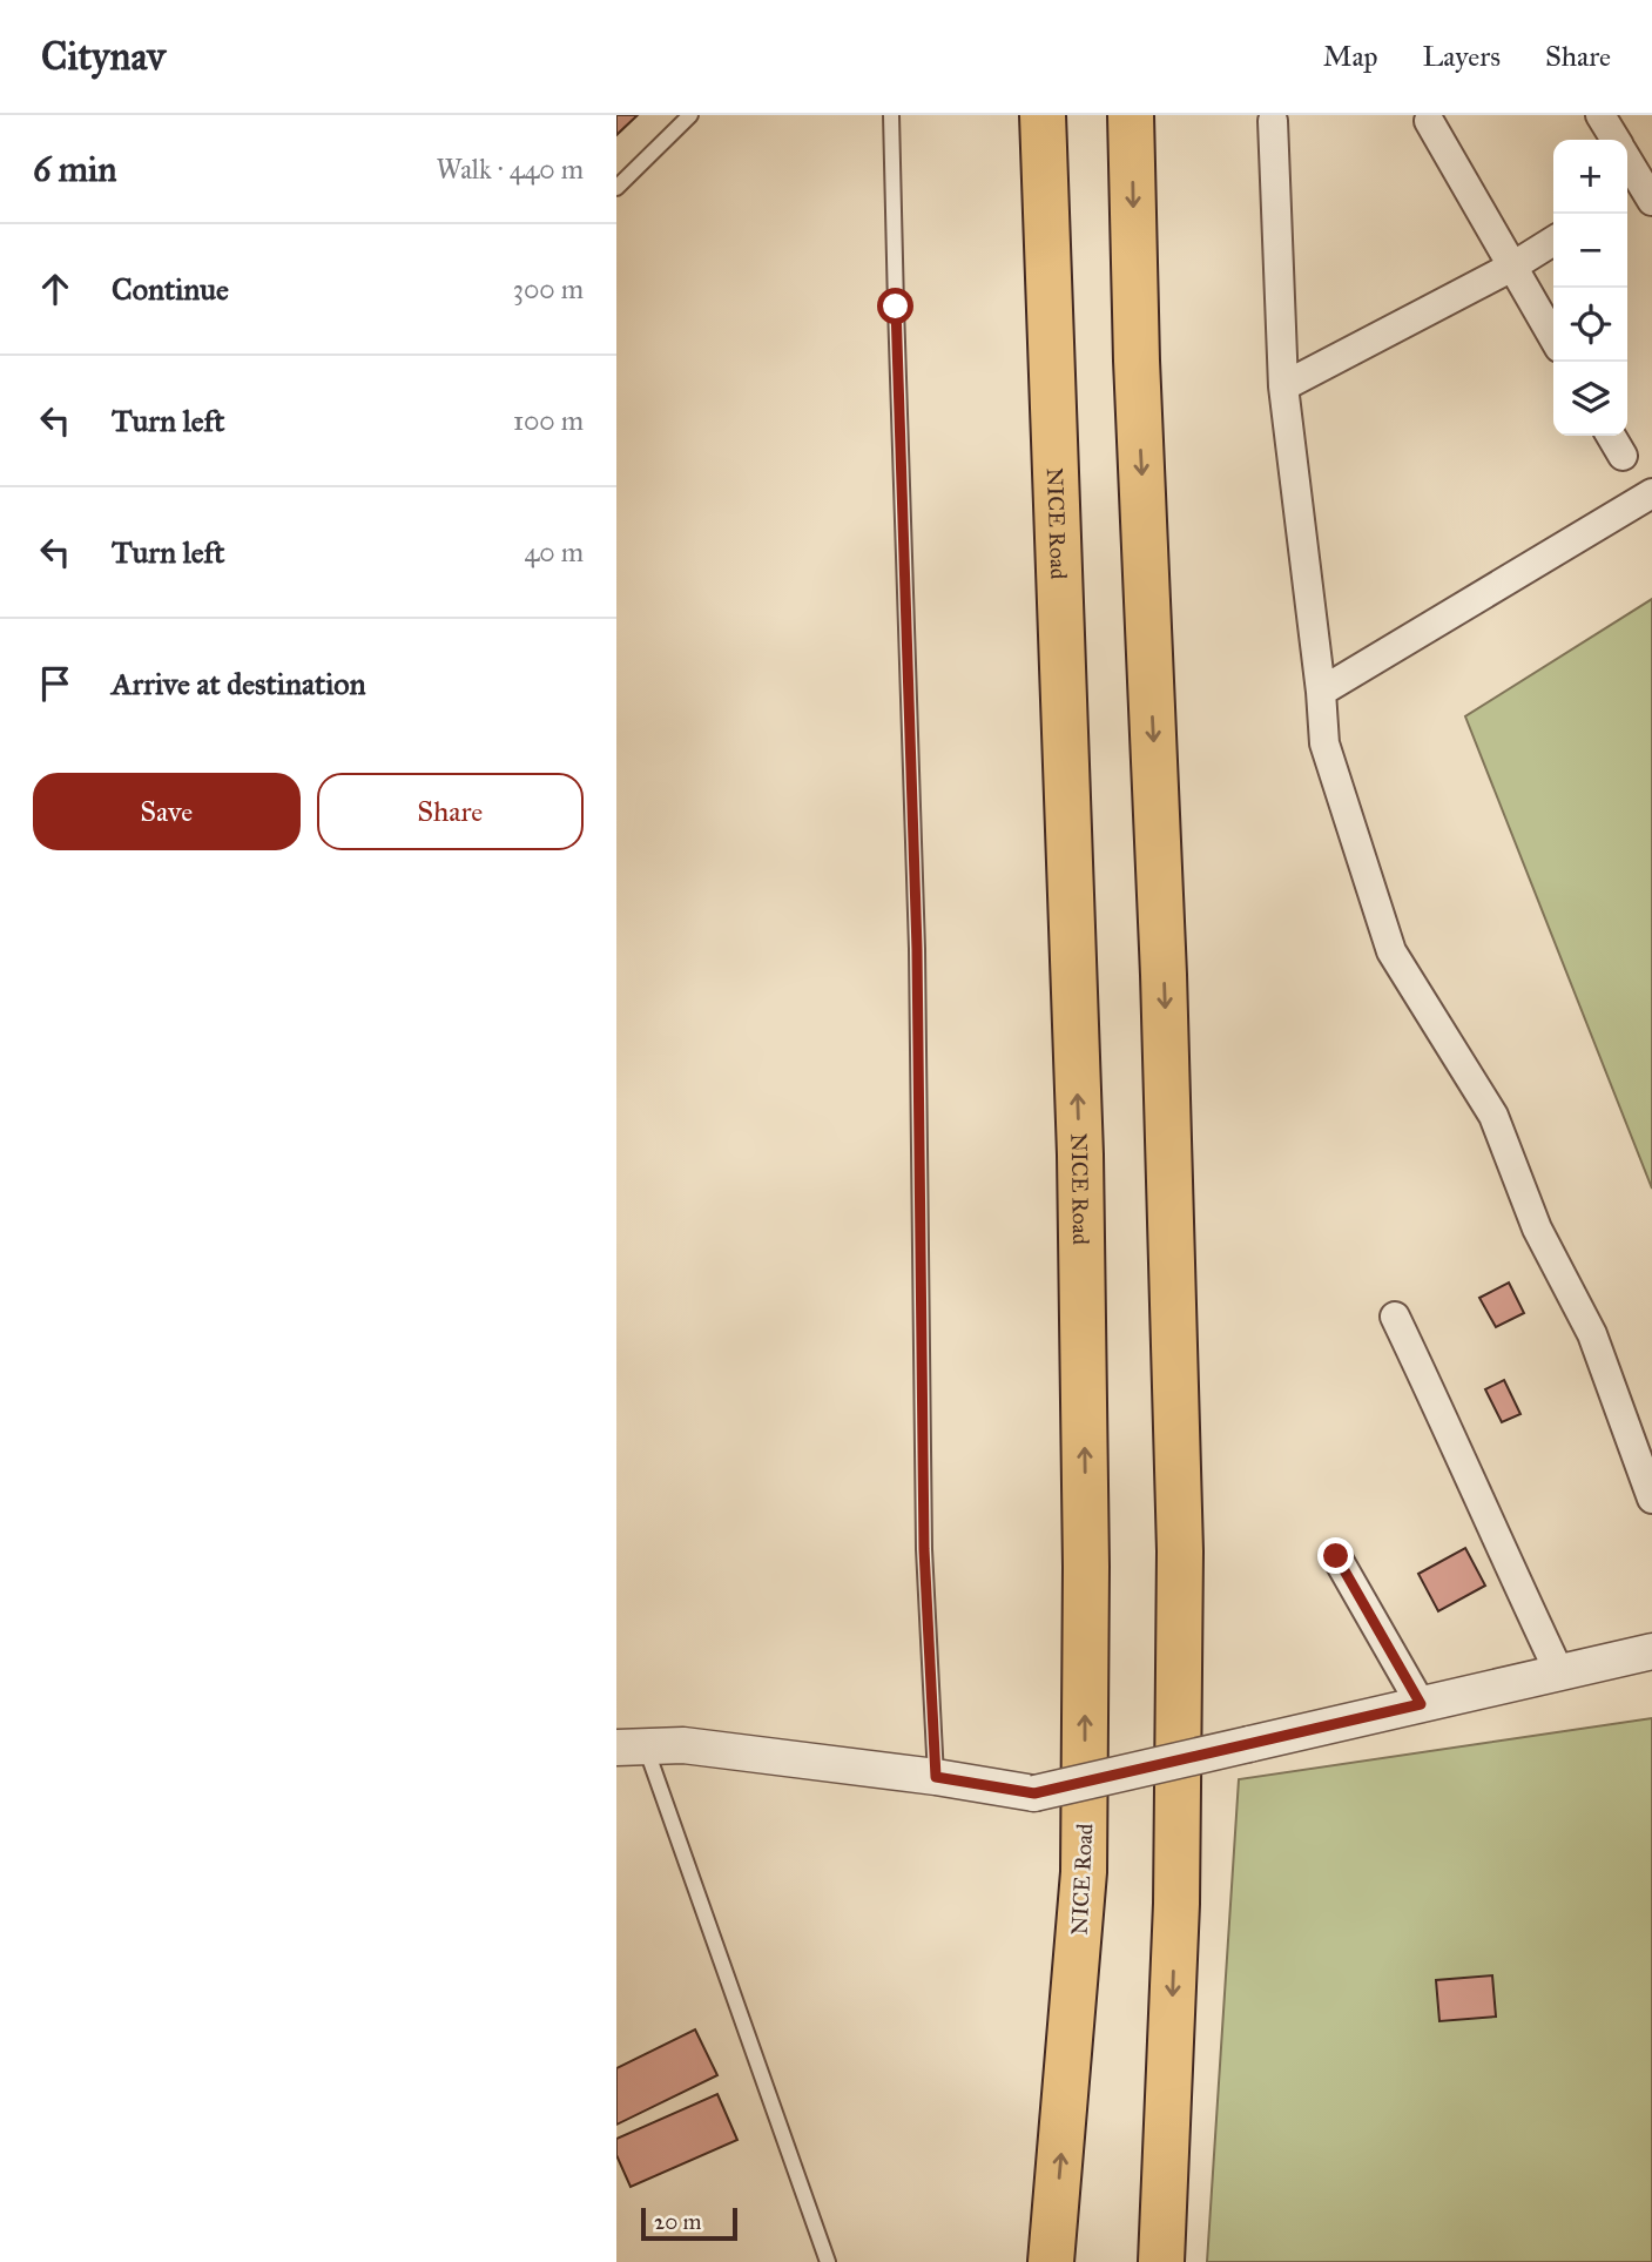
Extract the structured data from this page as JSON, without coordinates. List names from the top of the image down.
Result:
{
  "streets": {
    "highway": ["NICE Road"]
  },
  "scale_bar": "20 m",
  "page": {
    "header": "Citynav",
    "nav": ["Map", "Layers", "Share"],
    "heading": ["6 min", "Walk · 440 m"],
    "map_buttons": ["+", "−"],
    "list": [
      ["Continue", "300 m"],
      ["Turn left", "100 m"],
      ["Turn left", "40 m"],
      "Arrive at destination"
    ],
    "buttons": ["Save", "Share"],
    "scale": "20 m"
  }
}
